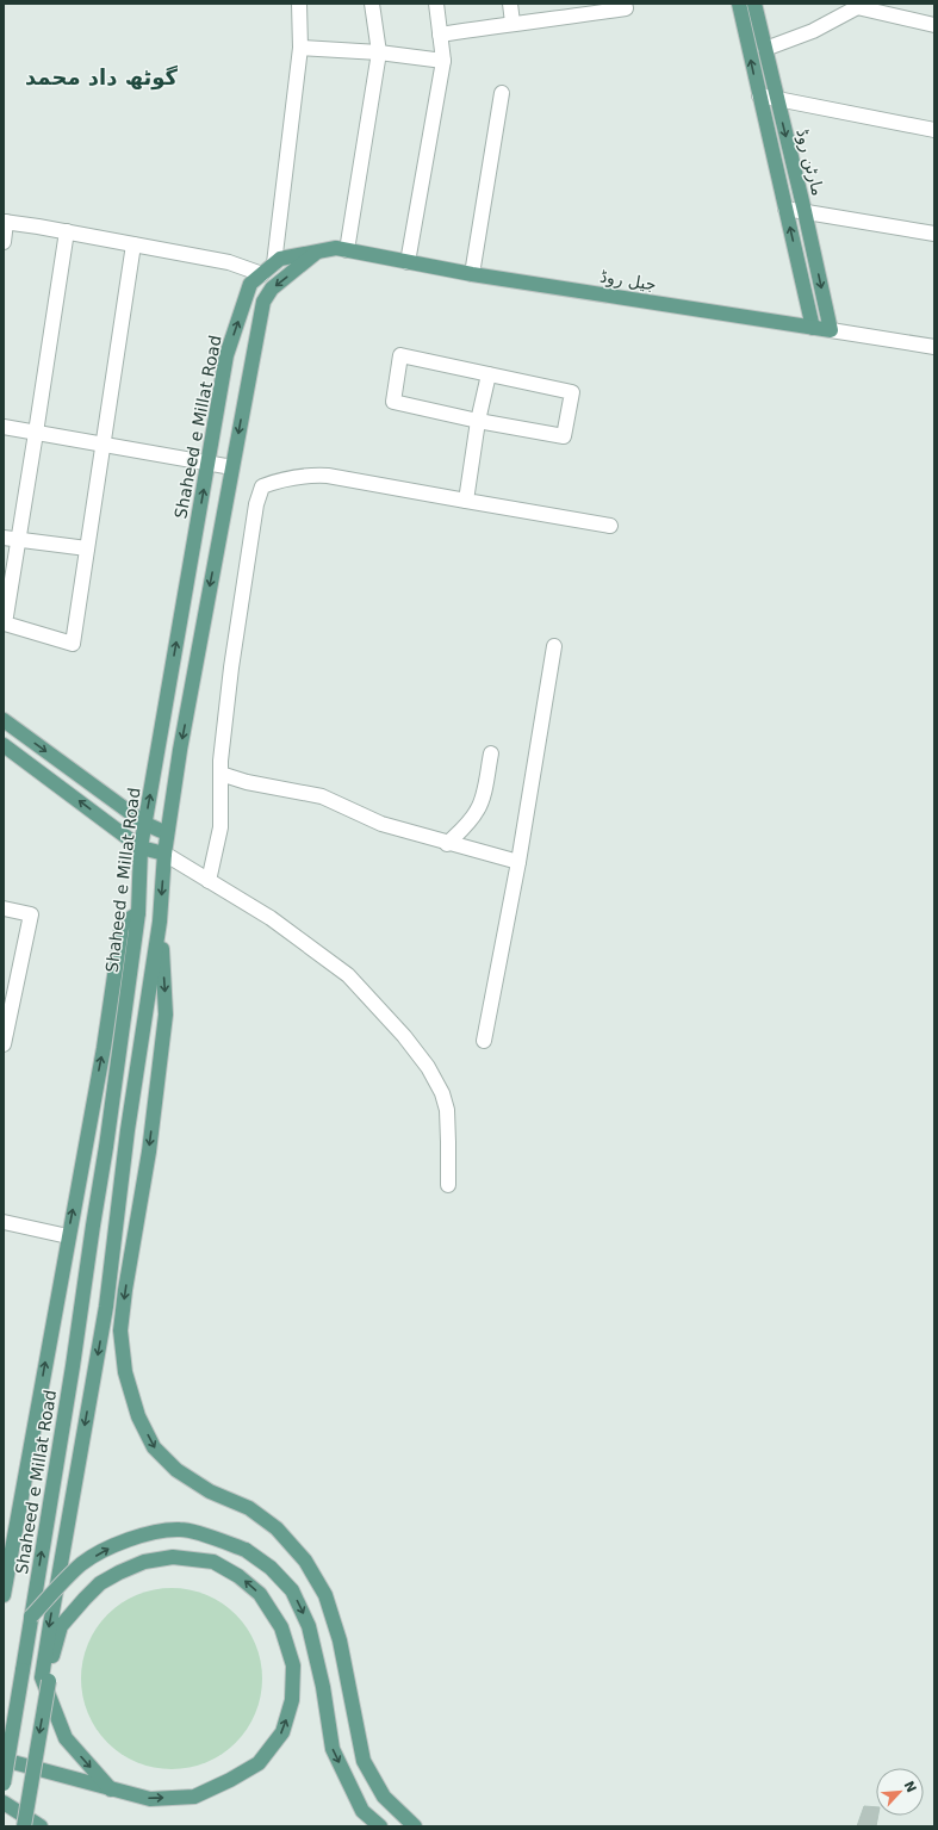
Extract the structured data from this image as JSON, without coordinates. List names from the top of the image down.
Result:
{
  "streets": {
    "main road": ["مارٹن روڈ", "جیل روڈ", "Shaheed e Millat Road"]
  },
  "crossings": [
    ["مارٹن روڈ", "جیل روڈ"],
    ["جیل روڈ", "Shaheed e Millat Road"]
  ],
  "districts": ["گوٹھ داد محمد"],
  "north": "top right"
}
